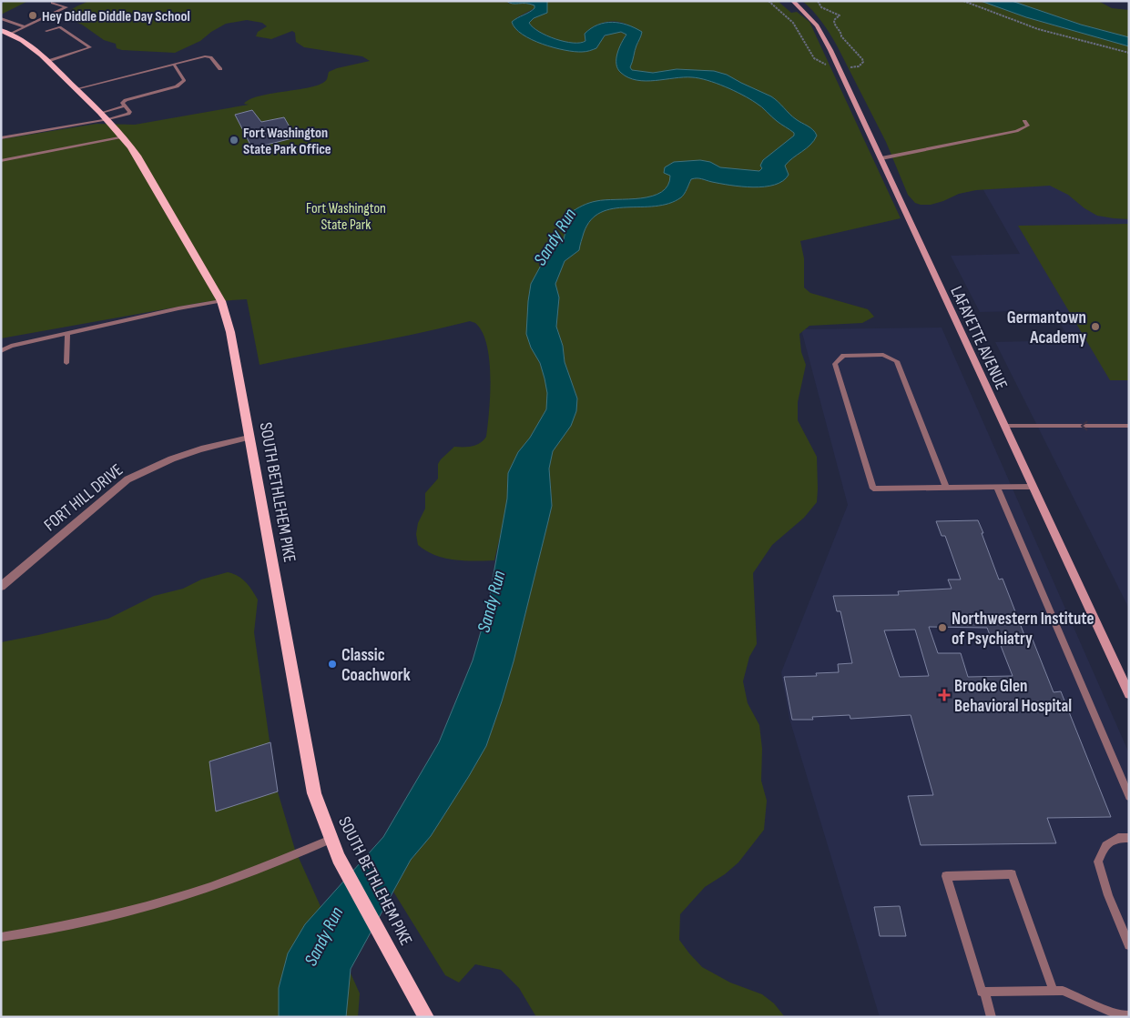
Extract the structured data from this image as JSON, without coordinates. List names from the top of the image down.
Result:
{
  "streets": {
    "main road": ["LAFAYETTE AVENUE", "SOUTH BETHLEHEM PIKE"],
    "street": ["FORT HILL DRIVE"]
  },
  "crossings": [
    ["SOUTH BETHLEHEM PIKE", "FORT HILL DRIVE"]
  ],
  "water": ["Sandy Run"],
  "parks": ["Fort Washington State Park"],
  "places": {
    "other": [
      "Hey Diddle Diddle Day School",
      "Fort Washington State Park Office",
      "Germantown Academy",
      "Northwestern Institute of Psychiatry",
      "Classic Coachwork"
    ],
    "health": ["Brooke Glen Behavioral Hospital"]
  }
}
